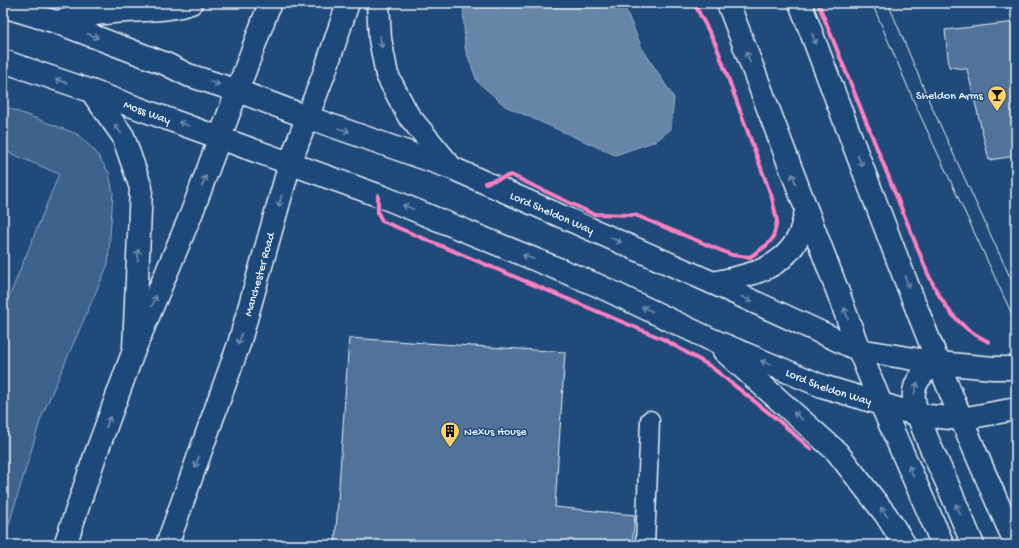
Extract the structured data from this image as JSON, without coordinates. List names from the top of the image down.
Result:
{
  "streets": {
    "main road": ["Moss Way", "Lord Sheldon Way", "Manchester Road"]
  },
  "crossings": [
    ["Moss Way", "Lord Sheldon Way"],
    ["Moss Way", "Manchester Road"],
    ["Lord Sheldon Way", "Manchester Road"]
  ],
  "places": {
    "bar": ["Sheldon Arms"],
    "building": ["Nexus House"]
  }
}
